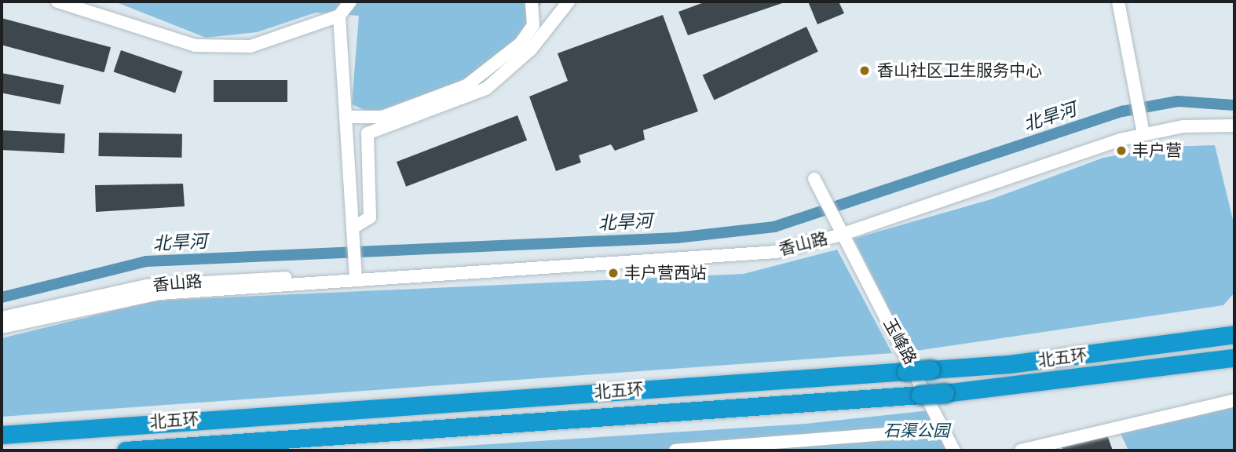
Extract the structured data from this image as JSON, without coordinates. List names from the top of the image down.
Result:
{
  "streets": {
    "highway": ["北五环"],
    "street": ["香山路", "玉峰路"]
  },
  "crossings": [
    ["香山路", "玉峰路"]
  ],
  "water": ["北旱河"],
  "parks": ["石渠公园"],
  "places": ["香山社区卫生服务中心", "丰户营", "丰户营西站"]
}
